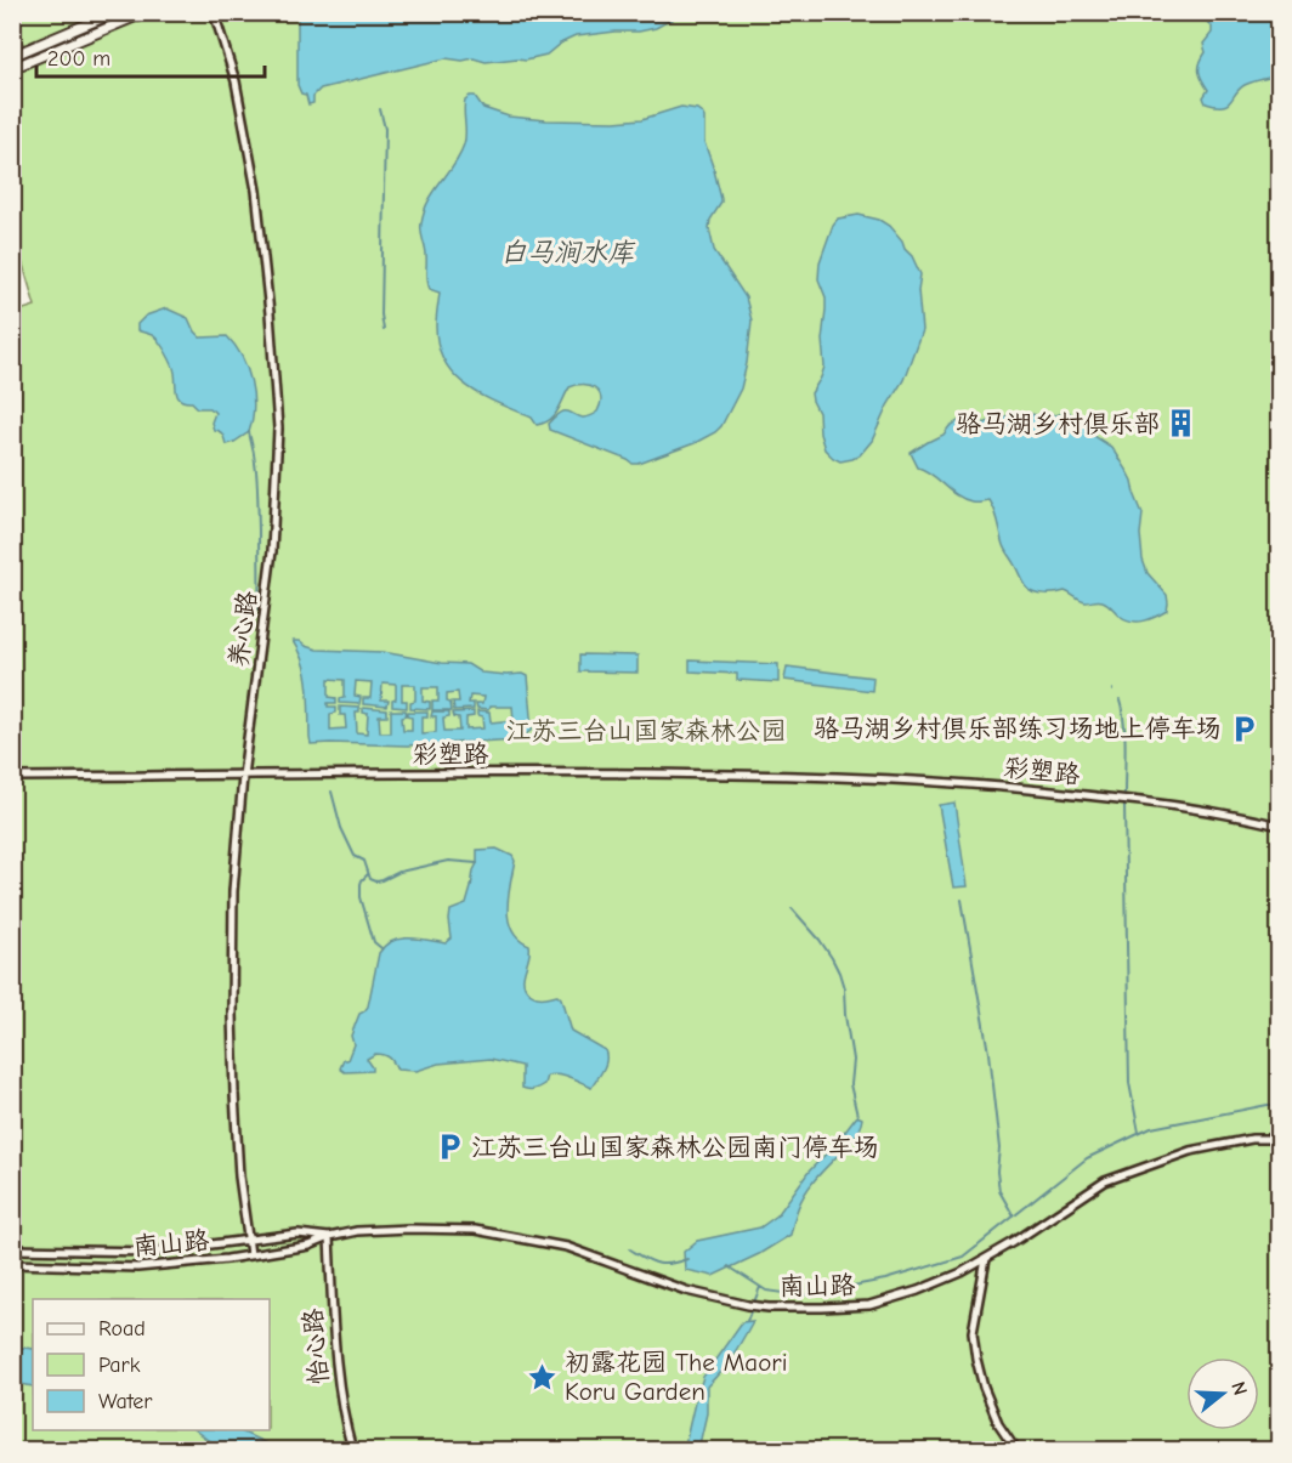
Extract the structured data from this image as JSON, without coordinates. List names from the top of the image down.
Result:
{
  "streets": {
    "street": [
      "养心路",
      "彩塑路",
      "南山路",
      "怡心路"
    ]
  },
  "crossings": [
    ["养心路", "彩塑路"],
    ["养心路", "南山路"],
    ["南山路", "怡心路"]
  ],
  "water": ["白马涧水库"],
  "parks": ["江苏三台山国家森林公园"],
  "places": {
    "building": ["骆马湖乡村俱乐部"],
    "parking": ["骆马湖乡村俱乐部练习场地上停车场", "江苏三台山国家森林公园南门停车场"],
    "place": ["初露花园 The Maori Koru Garden"]
  },
  "legend": ["Road", "Park", "Water"],
  "scale_bar": "200 m",
  "north": "right"
}
